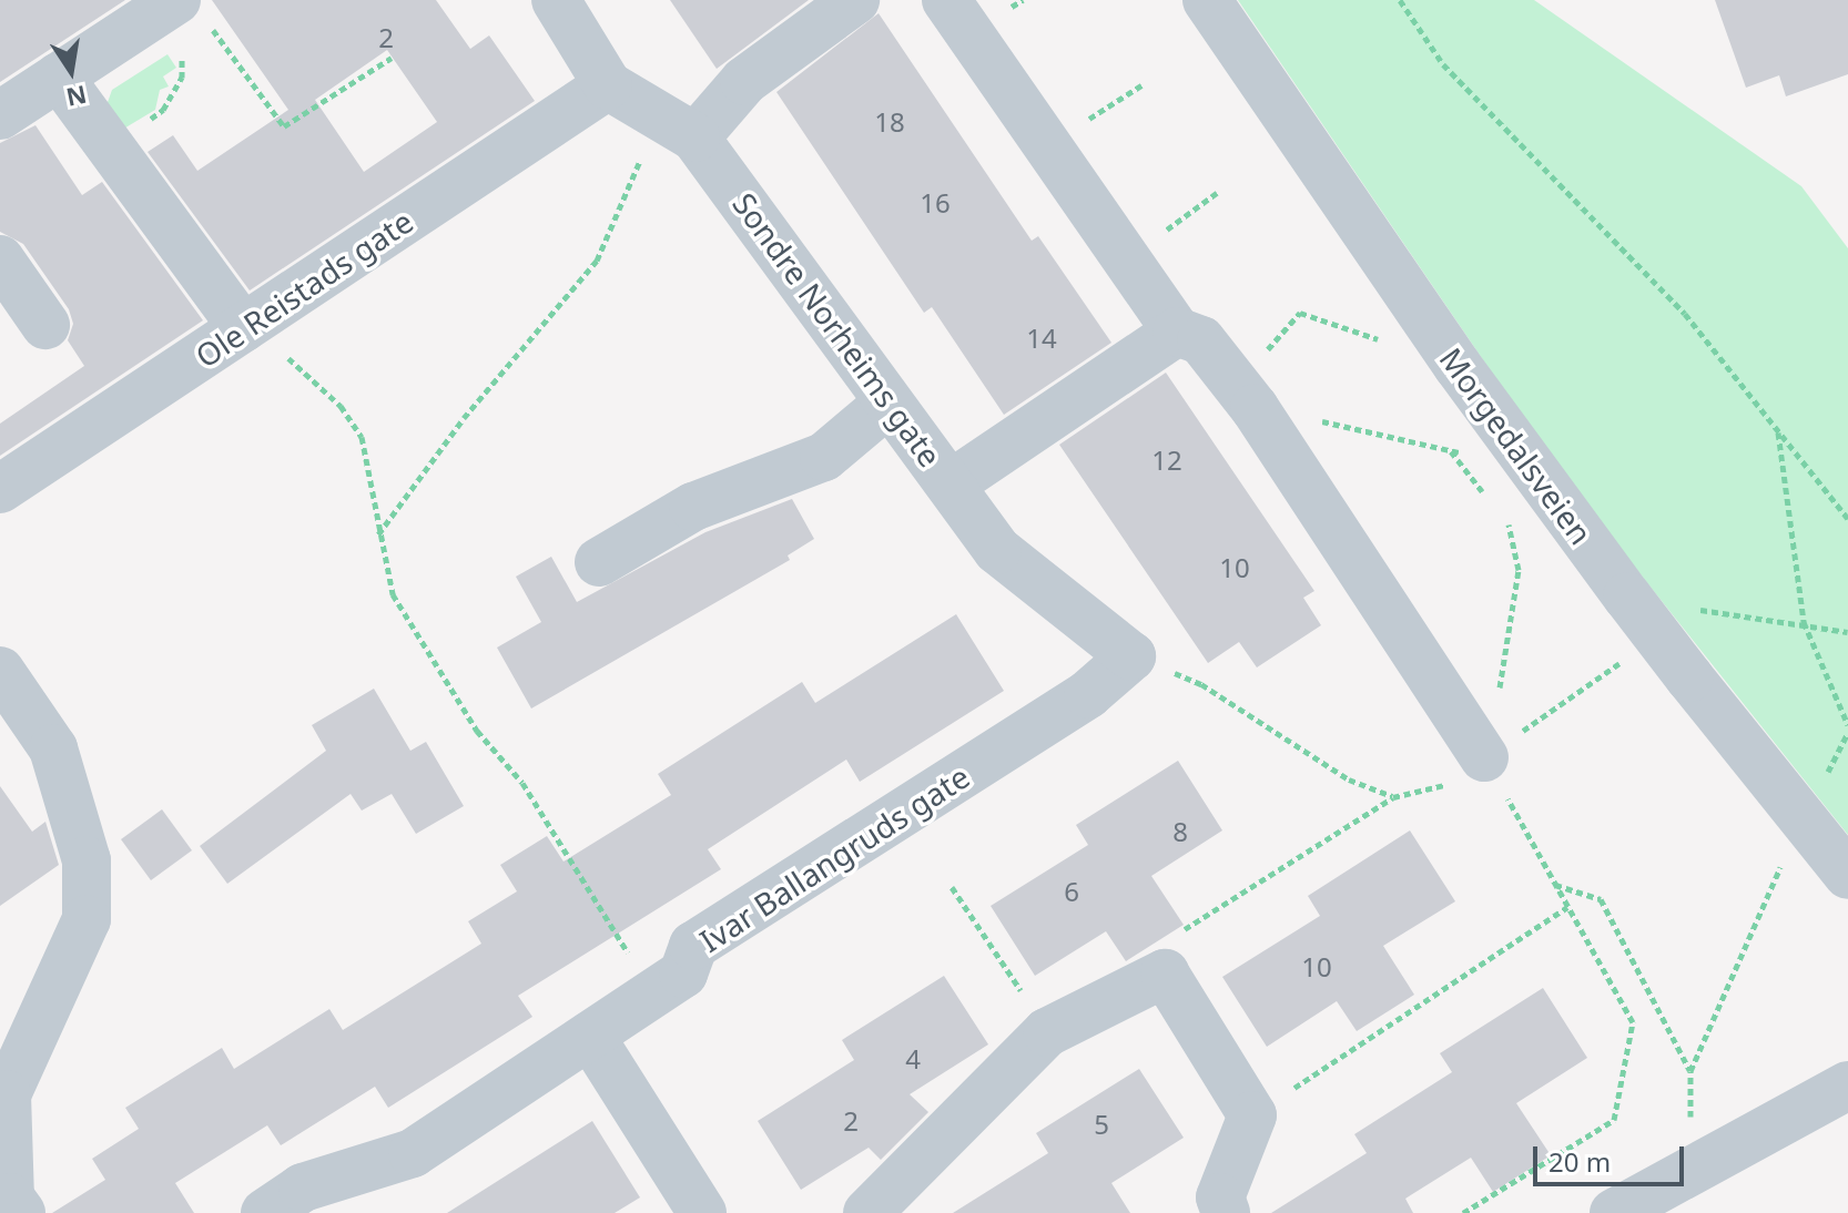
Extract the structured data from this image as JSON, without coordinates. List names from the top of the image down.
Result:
{
  "streets": {
    "street": [
      "Ole Reistads gate",
      "Sondre Norheims gate",
      "Morgedalsveien",
      "Ivar Ballangruds gate"
    ]
  },
  "crossings": [
    ["Sondre Norheims gate", "Ivar Ballangruds gate"]
  ],
  "house_numbers": [
    "2",
    "18",
    "16",
    "14",
    "12",
    "10",
    "8",
    "6",
    "10",
    "4",
    "2",
    "5"
  ],
  "scale_bar": "20 m",
  "north": "bottom"
}
